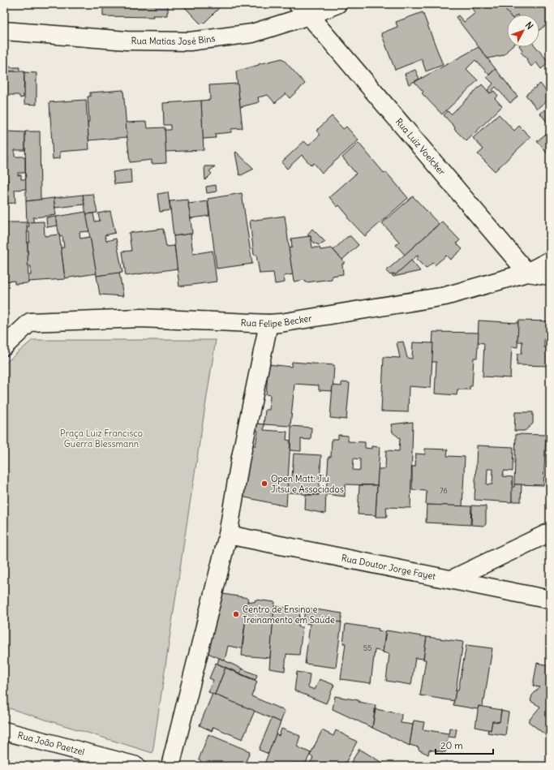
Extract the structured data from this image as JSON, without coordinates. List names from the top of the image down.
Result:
{
  "streets": {
    "street": [
      "Rua Matias José Bins",
      "Rua Luiz Voelcker",
      "Rua Felipe Becker",
      "Rua Doutor Jorge Fayet",
      "Rua João Paetzel"
    ]
  },
  "crossings": [
    ["Rua Matias José Bins", "Rua Luiz Voelcker"],
    ["Rua Luiz Voelcker", "Rua Felipe Becker"]
  ],
  "parks": ["Praça Luiz Francisco Guerra Blessmann"],
  "places": ["Open Matt: Jiu Jitsu e Associados", "Centro de Ensino e Treinamento em Saúde"],
  "house_numbers": ["76", "55"],
  "scale_bar": "20 m",
  "north": "top right"
}
